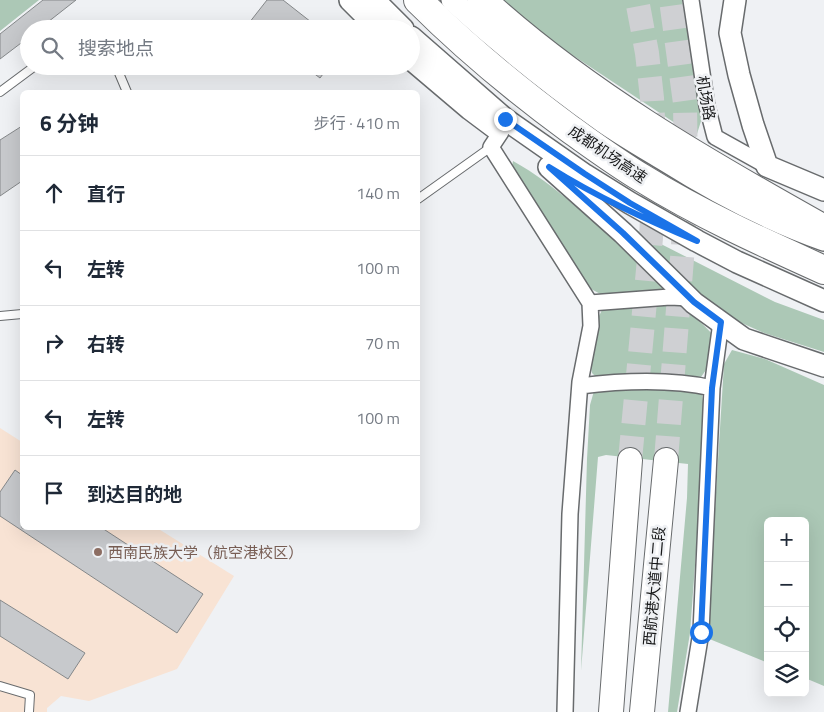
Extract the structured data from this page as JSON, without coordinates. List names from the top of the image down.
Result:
{
  "streets": {
    "highway": ["成都机场高速"],
    "main road": ["机场路", "西航港大道中二段"]
  },
  "places": ["西南民族大学（航空港校区）"],
  "page": {
    "search": "搜索地点",
    "heading": ["6 分钟", "步行 · 410 m"],
    "list": [
      ["直行", "140 m"],
      ["左转", "100 m"],
      ["右转", "70 m"],
      ["左转", "100 m"],
      "到达目的地"
    ],
    "map_buttons": ["+", "−"]
  }
}
